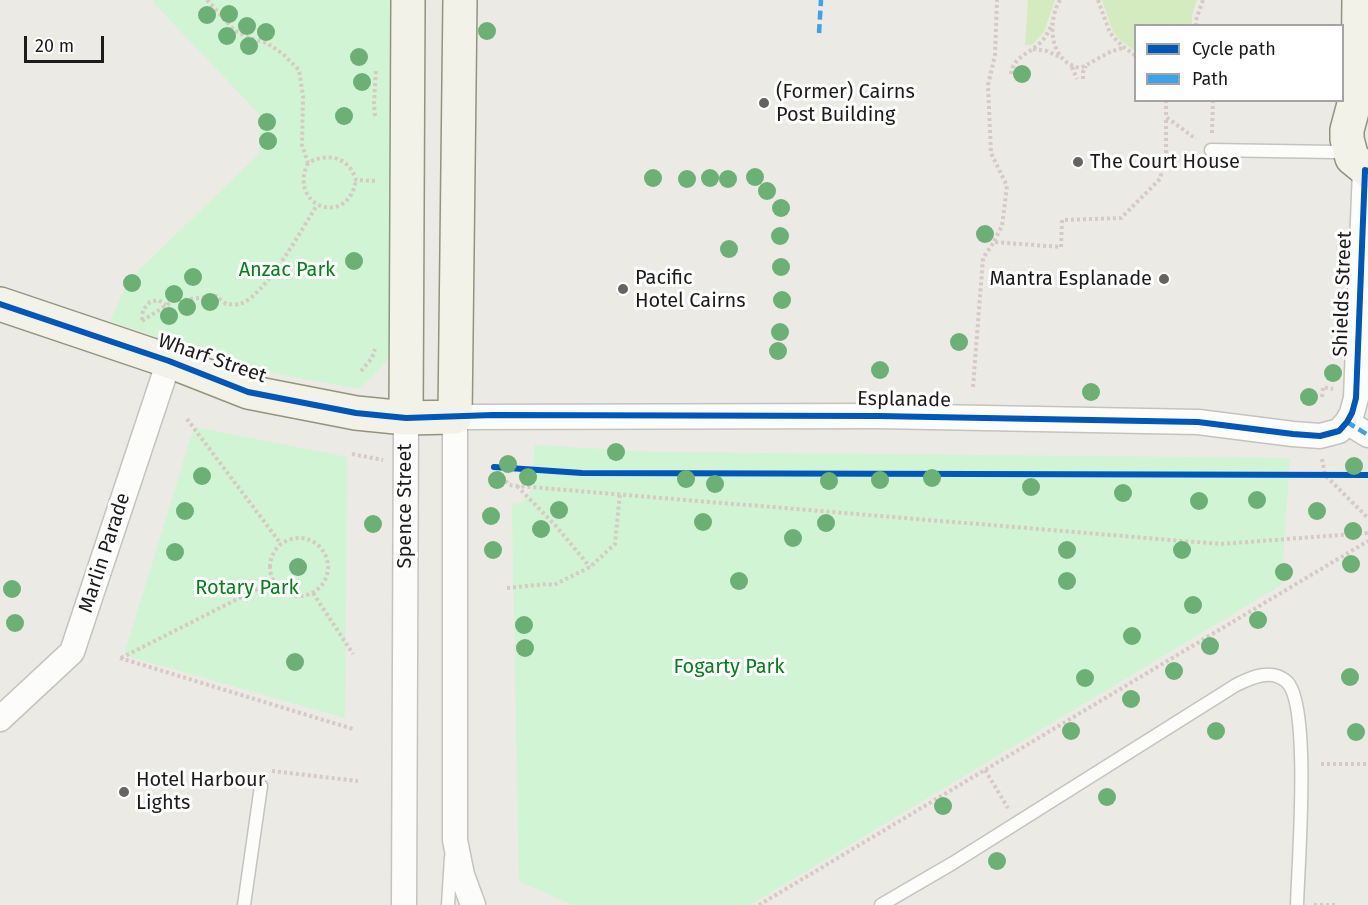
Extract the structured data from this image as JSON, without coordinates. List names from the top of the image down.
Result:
{
  "streets": {
    "street": [
      "Shields Street",
      "Wharf Street",
      "Esplanade",
      "Spence Street",
      "Marlin Parade"
    ]
  },
  "crossings": [
    ["Shields Street", "Esplanade"],
    ["Wharf Street", "Esplanade"],
    ["Wharf Street", "Spence Street"],
    ["Wharf Street", "Marlin Parade"]
  ],
  "parks": ["Anzac Park", "Rotary Park", "Fogarty Park"],
  "places": [
    "(Former) Cairns Post Building",
    "The Court House",
    "Mantra Esplanade",
    "Pacific Hotel Cairns",
    "Hotel Harbour Lights"
  ],
  "legend": ["Cycle path", "Path"],
  "scale_bar": "20 m"
}
